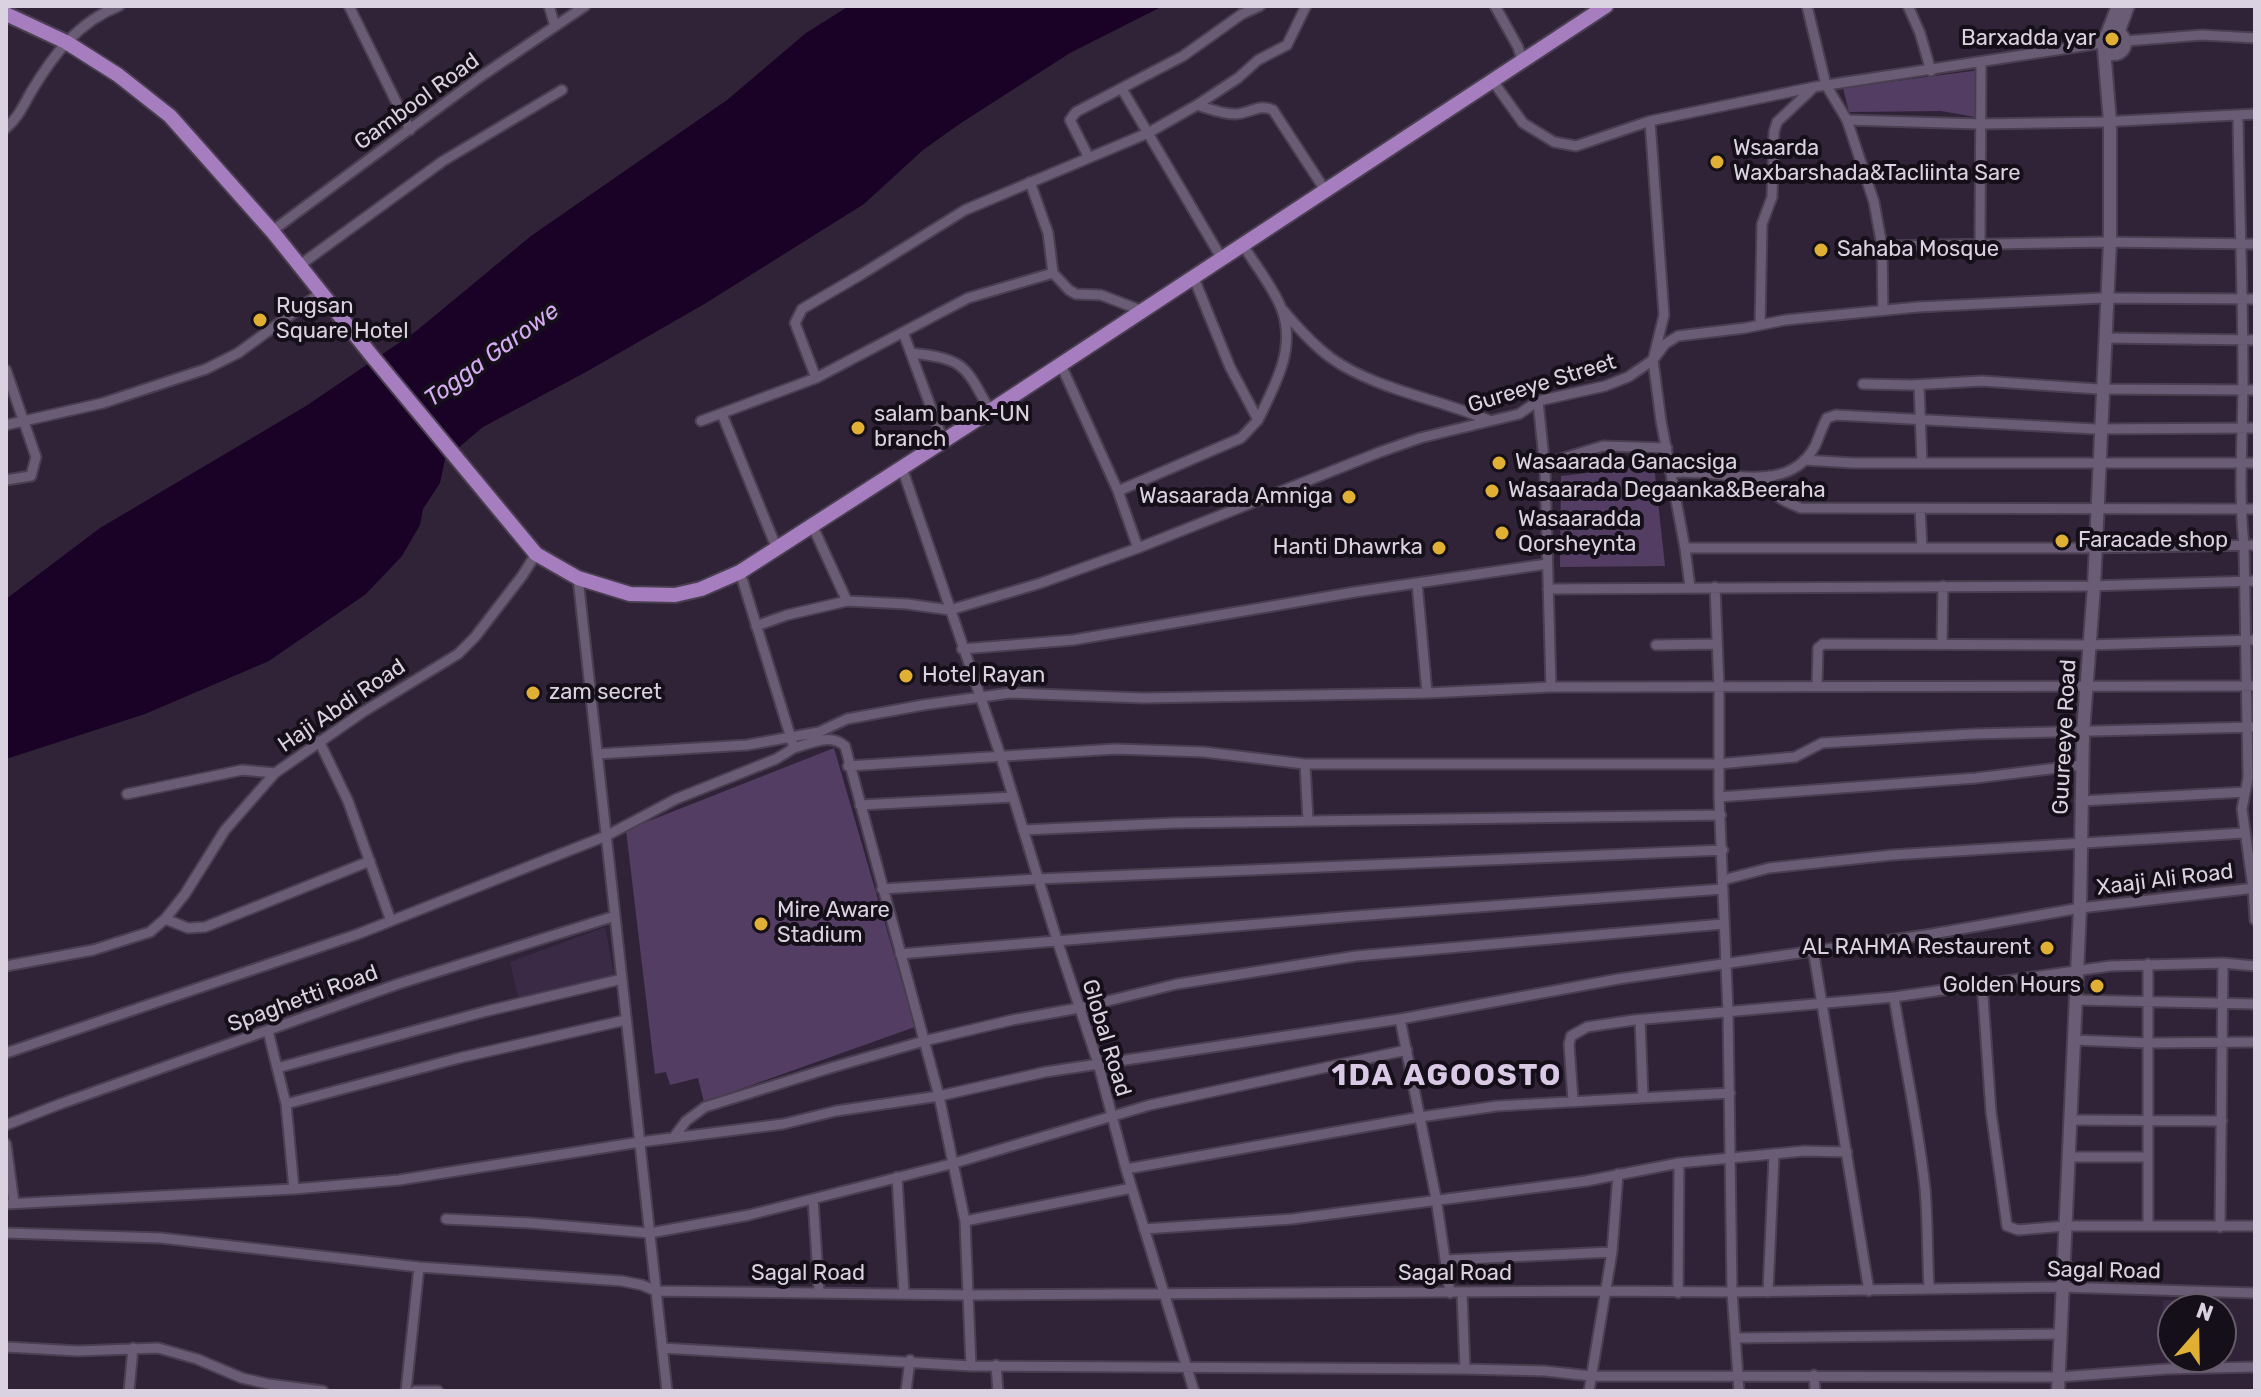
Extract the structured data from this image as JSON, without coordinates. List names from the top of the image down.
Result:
{
  "streets": {
    "street": [
      "Gambool Road",
      "Gureeye Street",
      "Haji Abdi Road",
      "Guureeye Road",
      "Xaaji Ali Road",
      "Spaghetti Road",
      "Global Road",
      "Sagal Road"
    ]
  },
  "crossings": [
    ["Gureeye Street", "Guureeye Road"],
    ["Gureeye Street", "Global Road"],
    ["Guureeye Road", "Xaaji Ali Road"],
    ["Guureeye Road", "Sagal Road"],
    ["Xaaji Ali Road", "Global Road"],
    ["Global Road", "Sagal Road"]
  ],
  "districts": ["1DA AGOOSTO"],
  "water": ["Togga Garowe"],
  "places": [
    "Barxadda yar",
    "Wsaarda Waxbarshada&Tacliinta Sare",
    "Sahaba Mosque",
    "Rugsan Square Hotel",
    "salam bank-UN branch",
    "Wasaarada Ganacsiga",
    "Wasaarada Degaanka&Beeraha",
    "Wasaarada Amniga",
    "Wasaaradda Qorsheynta",
    "Faracade shop",
    "Hanti Dhawrka",
    "Hotel Rayan",
    "zam secret",
    "Mire Aware Stadium",
    "AL RAHMA Restaurent",
    "Golden Hours"
  ],
  "north": "top"
}
